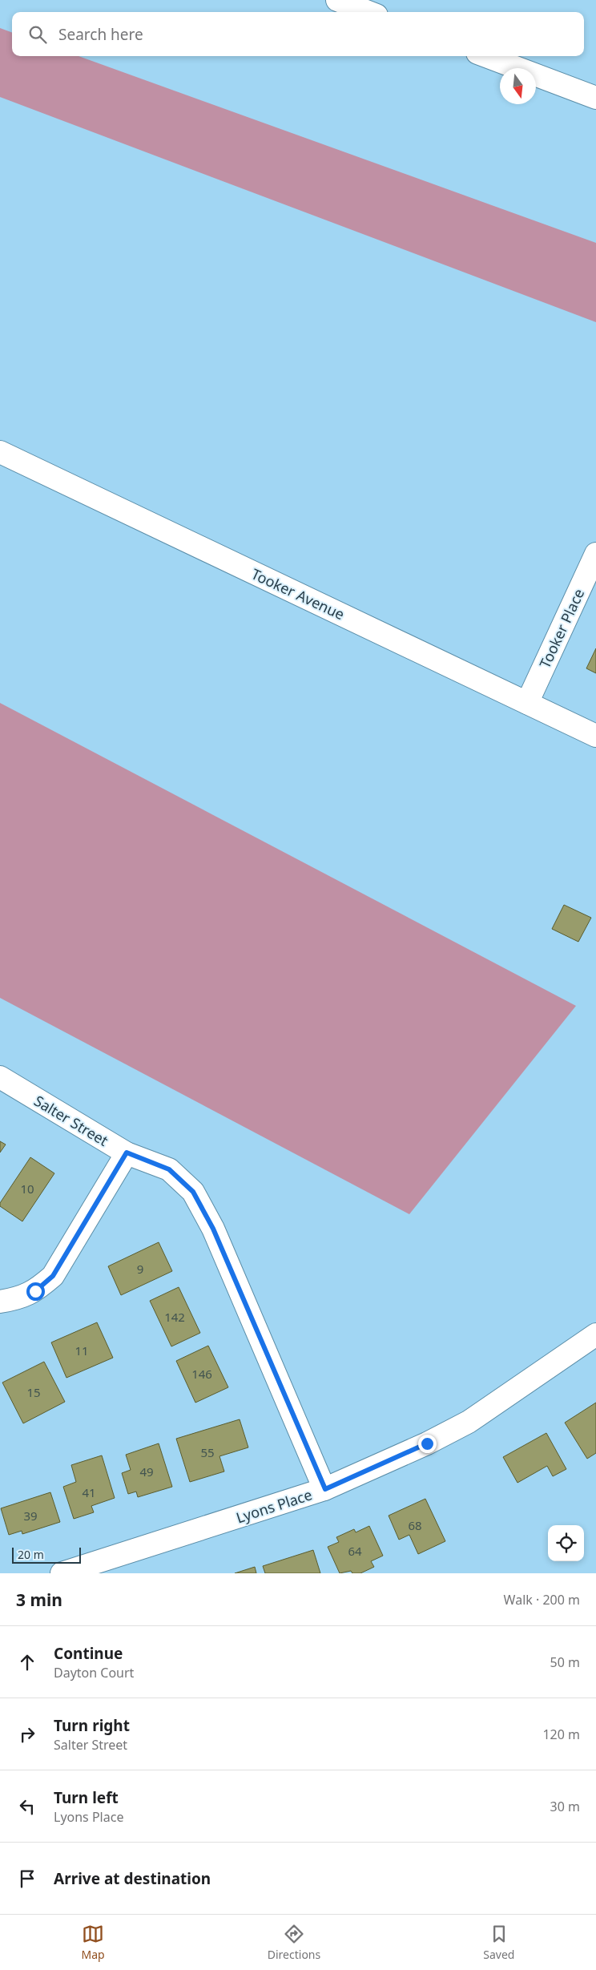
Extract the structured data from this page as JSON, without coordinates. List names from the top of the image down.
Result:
{
  "streets": {
    "street": [
      "Tooker Avenue",
      "Tooker Place",
      "Salter Street",
      "Lyons Place"
    ]
  },
  "crossings": [
    ["Tooker Avenue", "Tooker Place"],
    ["Salter Street", "Lyons Place"]
  ],
  "house_numbers": [
    "10",
    "9",
    "142",
    "11",
    "146",
    "15",
    "55",
    "49",
    "41",
    "39",
    "68",
    "64"
  ],
  "scale_bar": "20 m",
  "north": "bottom",
  "page": {
    "search": "Search here",
    "scale": "20 m",
    "heading": ["3 min", "Walk · 200 m"],
    "list": [
      ["Continue", "Dayton Court", "50 m"],
      ["Turn right", "Salter Street", "120 m"],
      ["Turn left", "Lyons Place", "30 m"],
      "Arrive at destination"
    ],
    "nav": ["Map", "Directions", "Saved"]
  }
}
